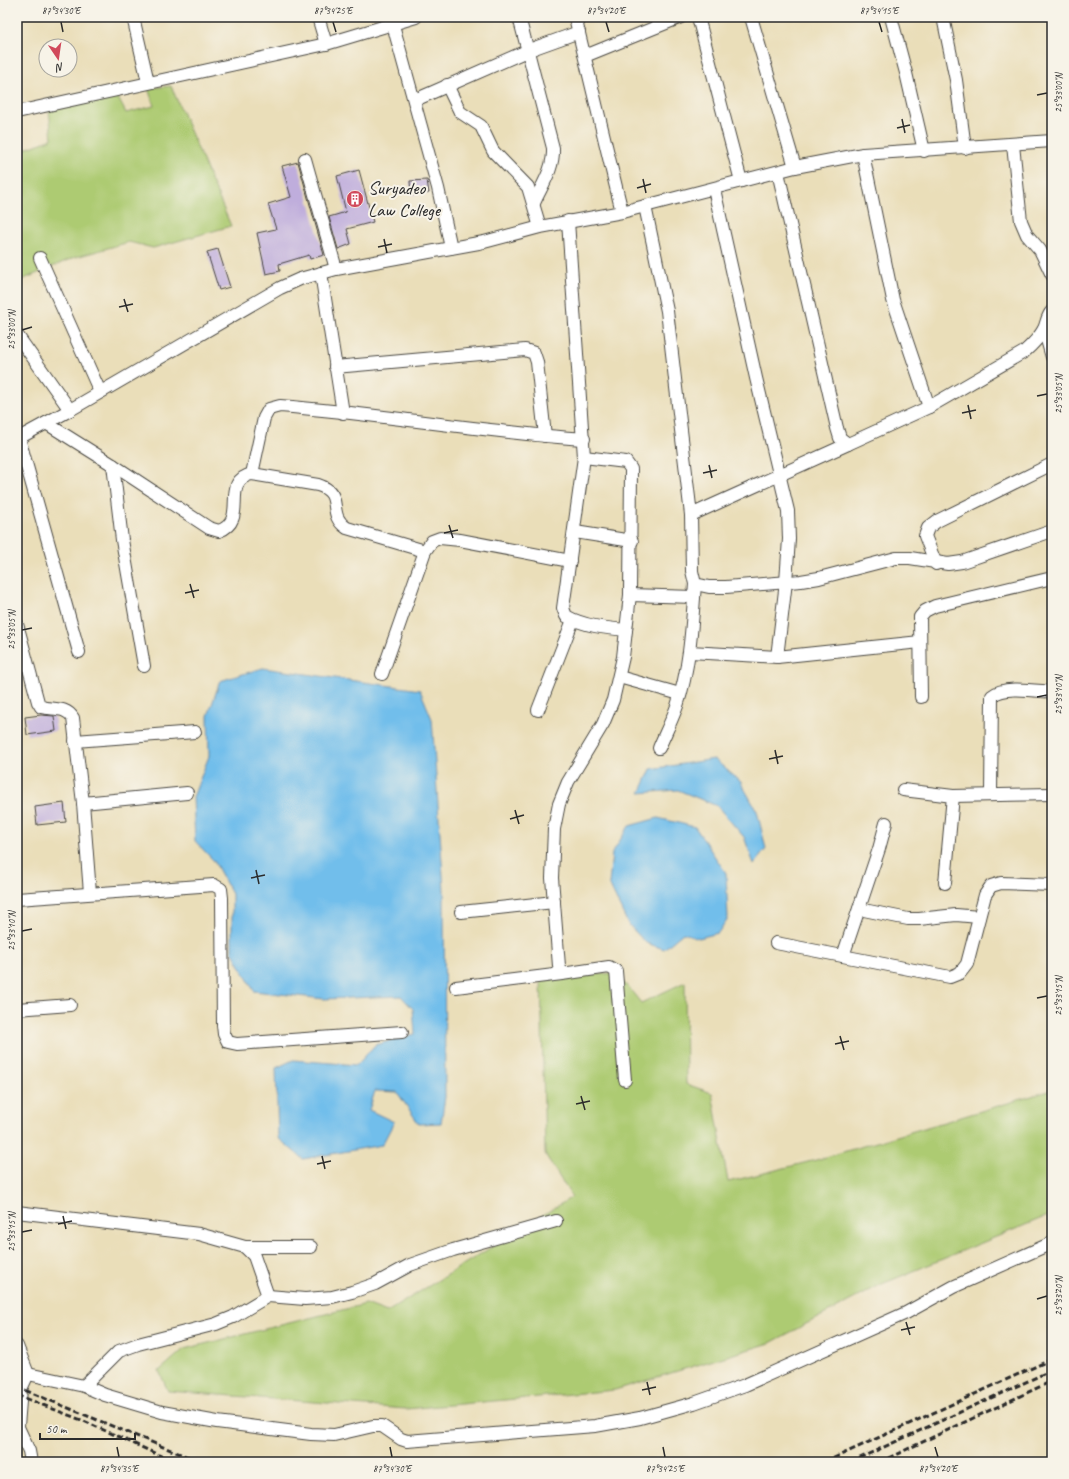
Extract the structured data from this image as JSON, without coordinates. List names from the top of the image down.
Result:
{
  "places": {
    "building": ["Suryadeo Law College"]
  },
  "scale_bar": "50 m",
  "north": "bottom",
  "coordinates": [
    "87°34'30\"E",
    "87°34'25\"E",
    "87°34'20\"E",
    "87°34'15\"E",
    "25°33'00\"N",
    "25°33'05\"N",
    "25°33'10\"N",
    "25°33'15\"N",
    "25°33'20\"N",
    "87°34'35\"E"
  ]
}
